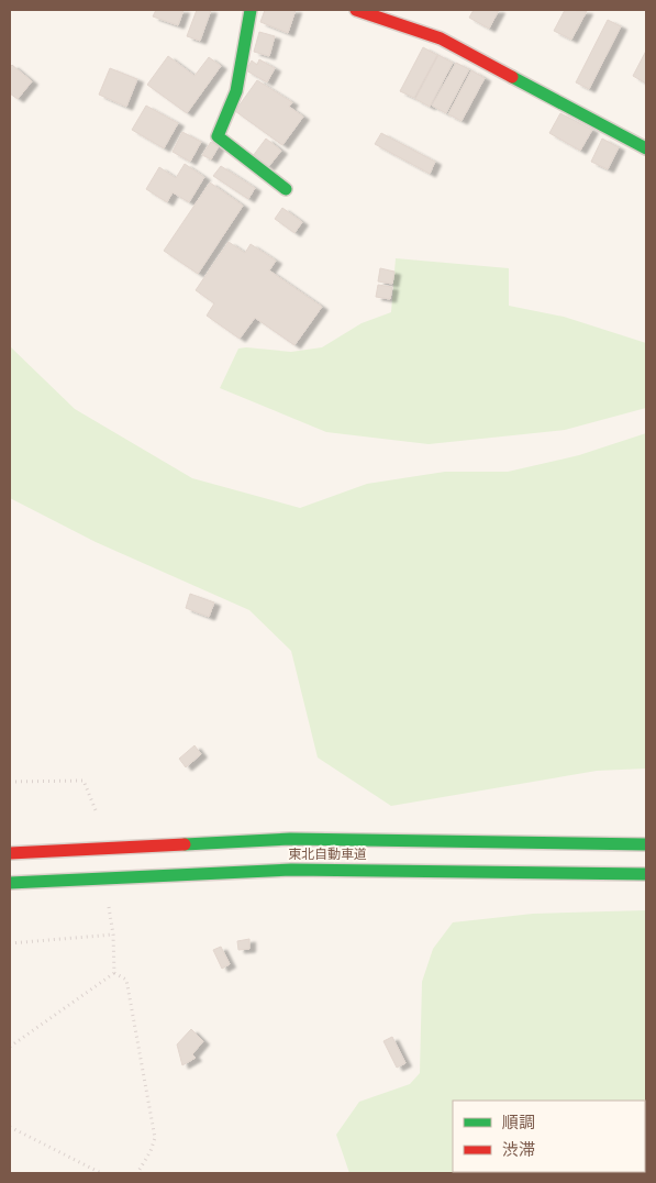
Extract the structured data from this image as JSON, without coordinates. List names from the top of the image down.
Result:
{
  "streets": {
    "main road": ["東北自動車道"]
  },
  "legend": ["順調", "渋滞"]
}
